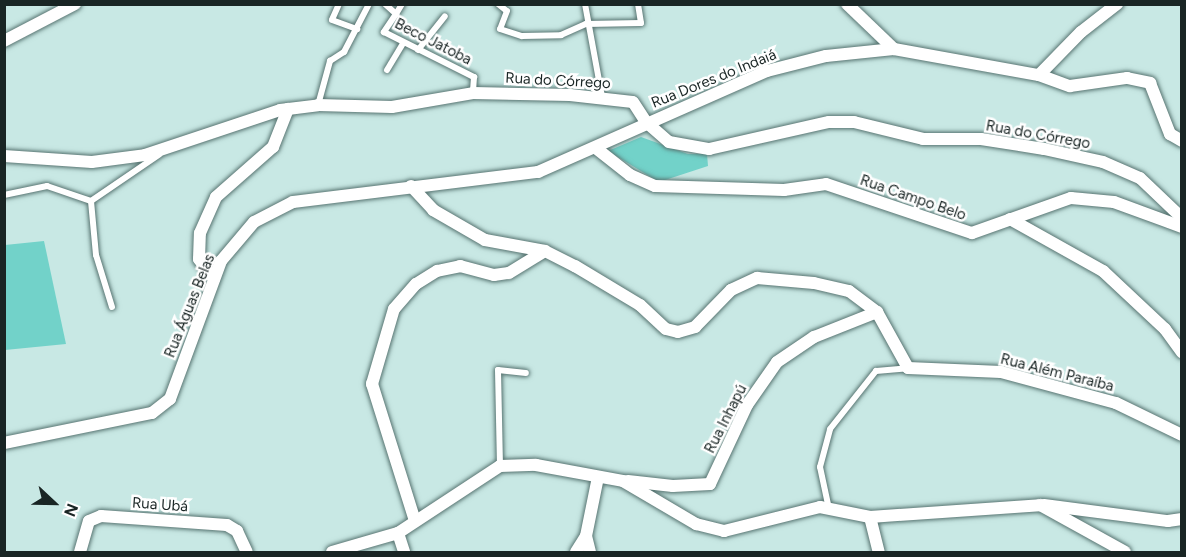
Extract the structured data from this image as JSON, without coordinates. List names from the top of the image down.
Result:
{
  "streets": {
    "street": [
      "Rua Dores do Indaiá",
      "Rua do Córrego",
      "Rua Campo Belo",
      "Rua Águas Belas",
      "Rua Além Paraíba",
      "Rua Inhapú",
      "Rua Ubá"
    ],
    "lane": ["Beco Jatoba"]
  },
  "crossings": [
    ["Beco Jatoba", "Rua do Córrego"],
    ["Rua Dores do Indaiá", "Rua do Córrego"],
    ["Rua Dores do Indaiá", "Rua Campo Belo"],
    ["Rua Dores do Indaiá", "Rua Águas Belas"]
  ],
  "north": "right"
}
